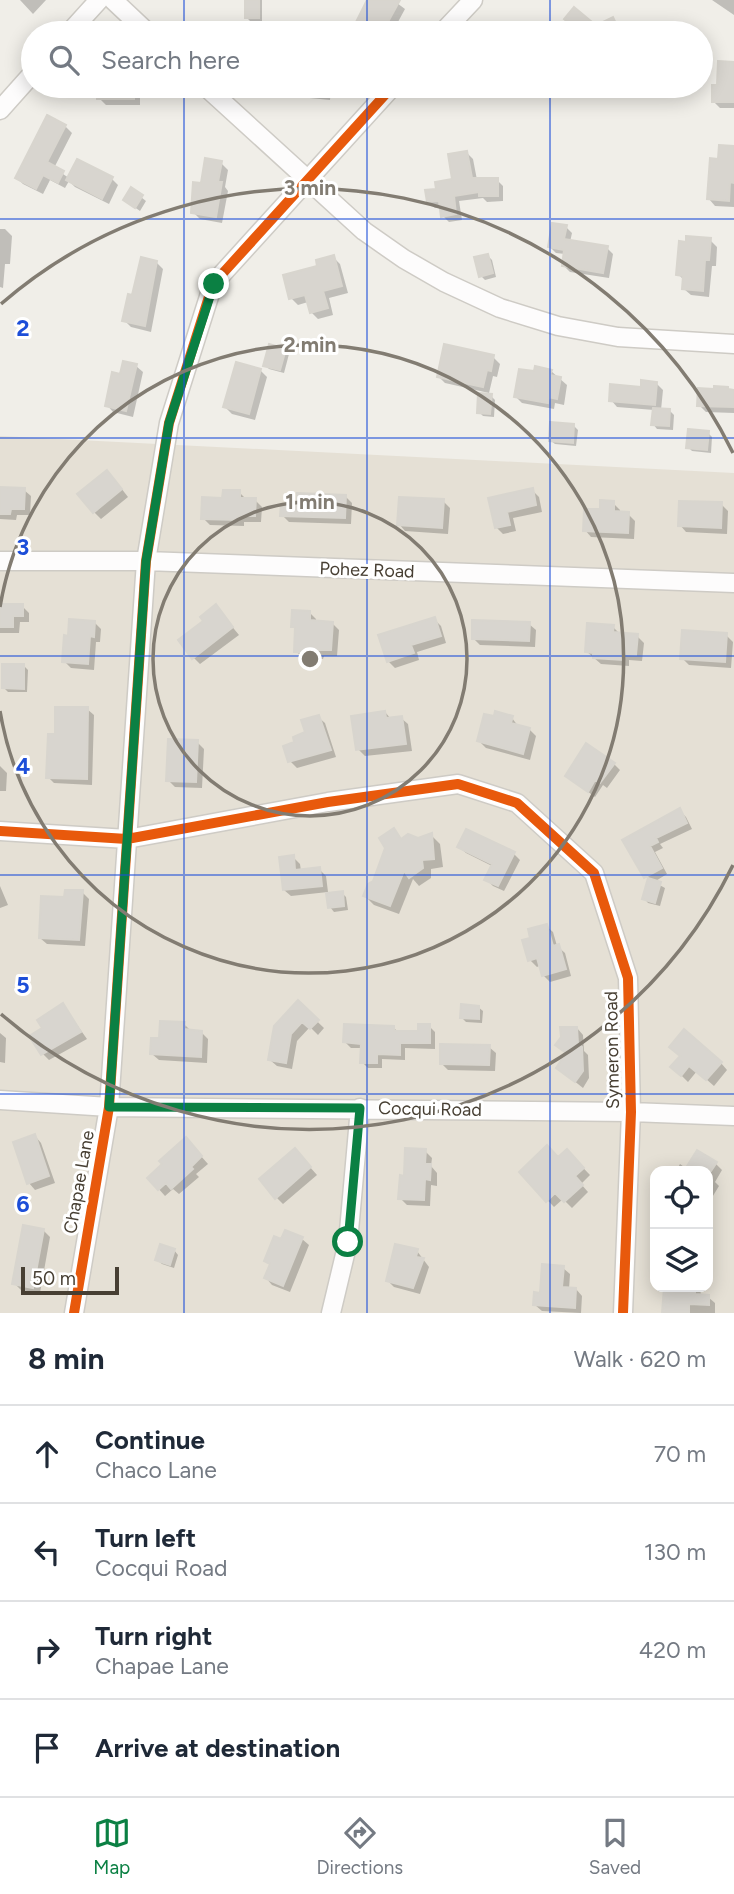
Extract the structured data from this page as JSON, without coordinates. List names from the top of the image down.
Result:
{
  "streets": {
    "street": [
      "Pohez Road",
      "Symeron Road",
      "Cocqui Road",
      "Chapae Lane"
    ]
  },
  "crossings": [
    ["Pohez Road", "Chapae Lane"],
    ["Symeron Road", "Cocqui Road"],
    ["Symeron Road", "Chapae Lane"],
    ["Cocqui Road", "Chapae Lane"]
  ],
  "scale_bar": "50 m",
  "page": {
    "search": "Search here",
    "scale": "50 m",
    "heading": ["8 min", "Walk · 620 m"],
    "list": [
      ["Continue", "Chaco Lane", "70 m"],
      ["Turn left", "Cocqui Road", "130 m"],
      ["Turn right", "Chapae Lane", "420 m"],
      "Arrive at destination"
    ],
    "nav": ["Map", "Directions", "Saved"]
  },
  "grid": {
    "rows": [
      "2",
      "3",
      "4",
      "5",
      "6"
    ]
  },
  "rings": ["3 min", "2 min", "1 min"]
}
